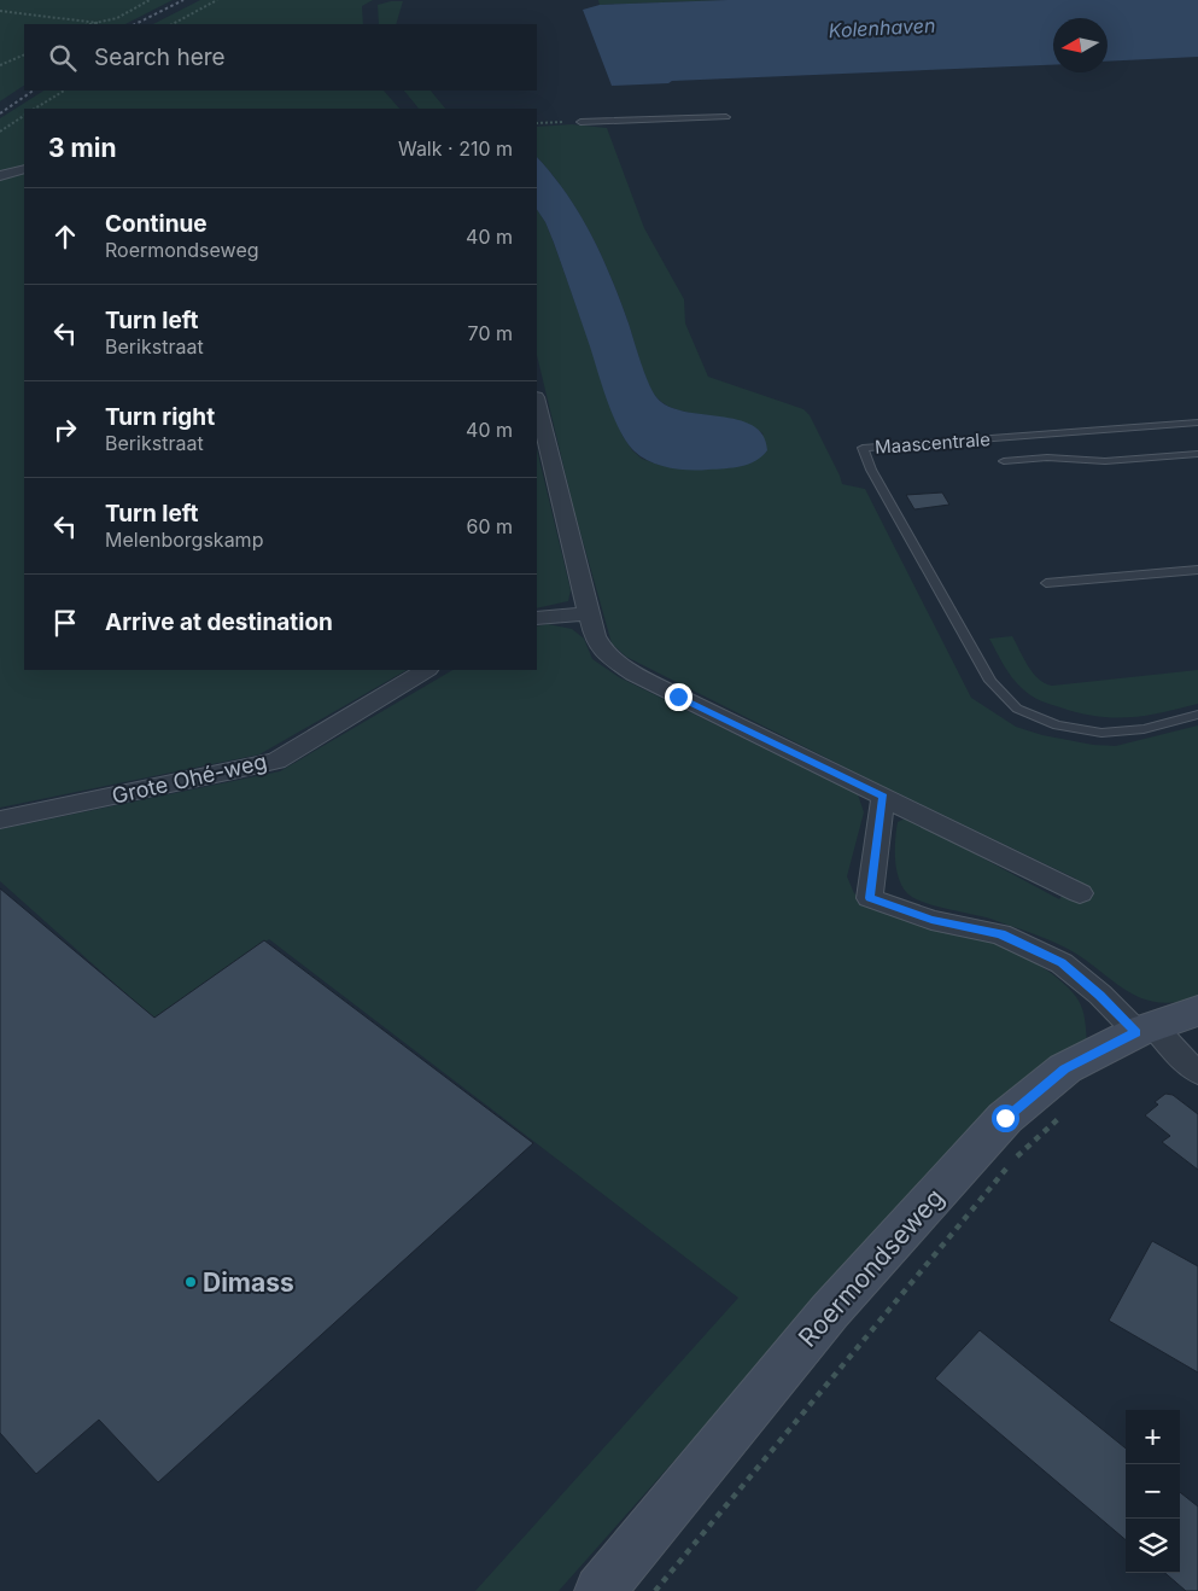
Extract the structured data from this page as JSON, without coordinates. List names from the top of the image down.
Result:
{
  "streets": {
    "main road": ["Roermondseweg"],
    "street": ["Grote Ohé-weg"],
    "lane": ["Maascentrale"]
  },
  "water": ["Kolenhaven"],
  "places": ["Dimass"],
  "north": "left",
  "page": {
    "search": "Search here",
    "heading": ["3 min", "Walk · 210 m"],
    "list": [
      ["Continue", "Roermondseweg", "40 m"],
      ["Turn left", "Berikstraat", "70 m"],
      ["Turn right", "Berikstraat", "40 m"],
      ["Turn left", "Melenborgskamp", "60 m"],
      "Arrive at destination"
    ],
    "map_buttons": ["+", "−"]
  }
}
